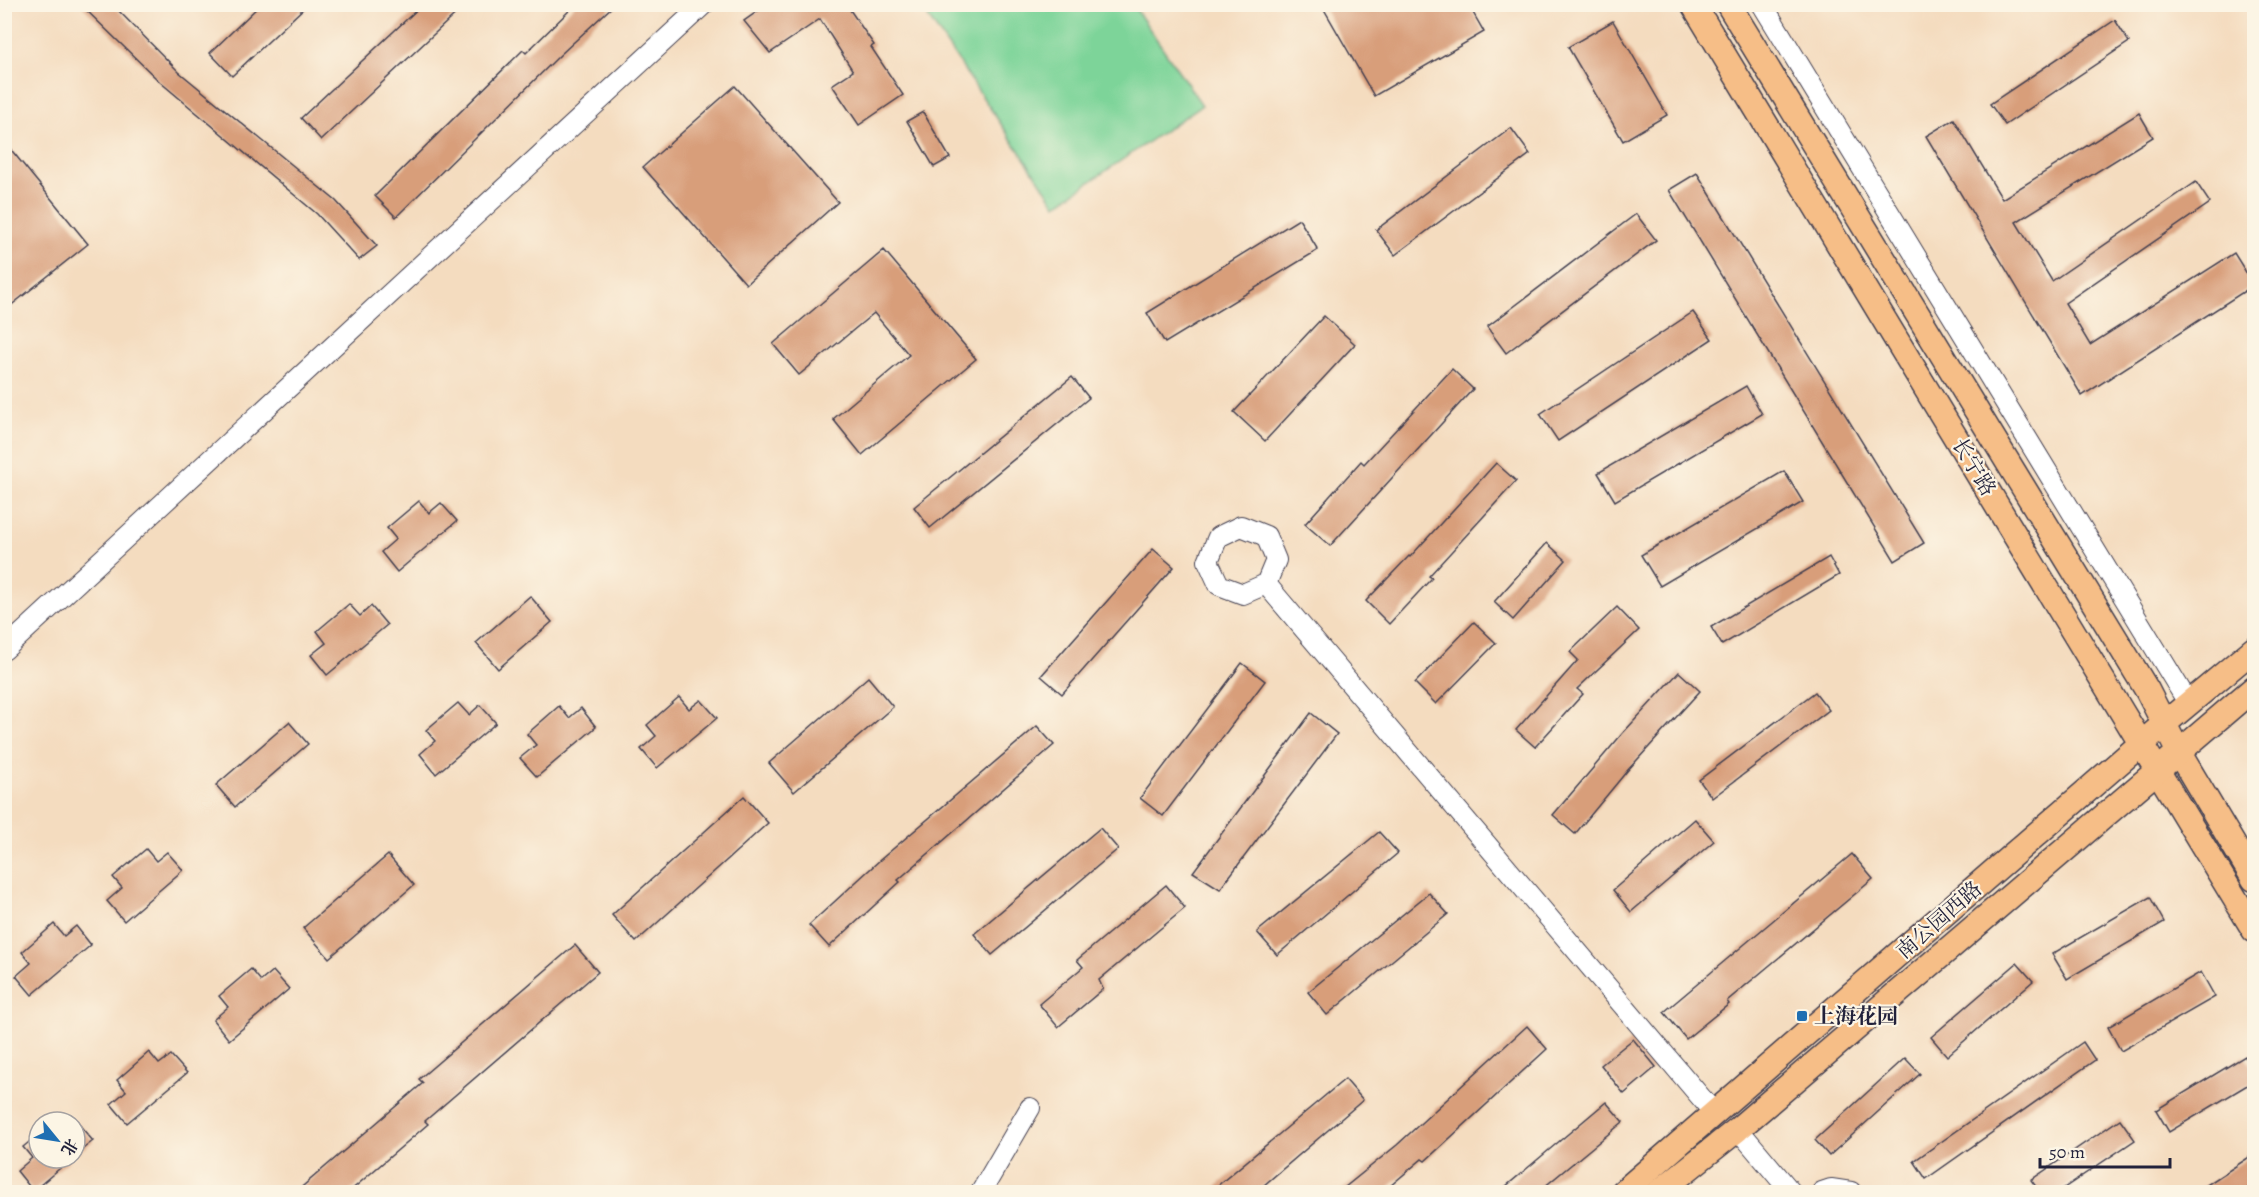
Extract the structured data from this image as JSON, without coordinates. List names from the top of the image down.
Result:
{
  "streets": {
    "main road": ["长宁路", "南公园西路"]
  },
  "crossings": [
    ["长宁路", "南公园西路"]
  ],
  "places": {
    "transit": ["上海花园"]
  },
  "scale_bar": "50 m",
  "north": "bottom right"
}
